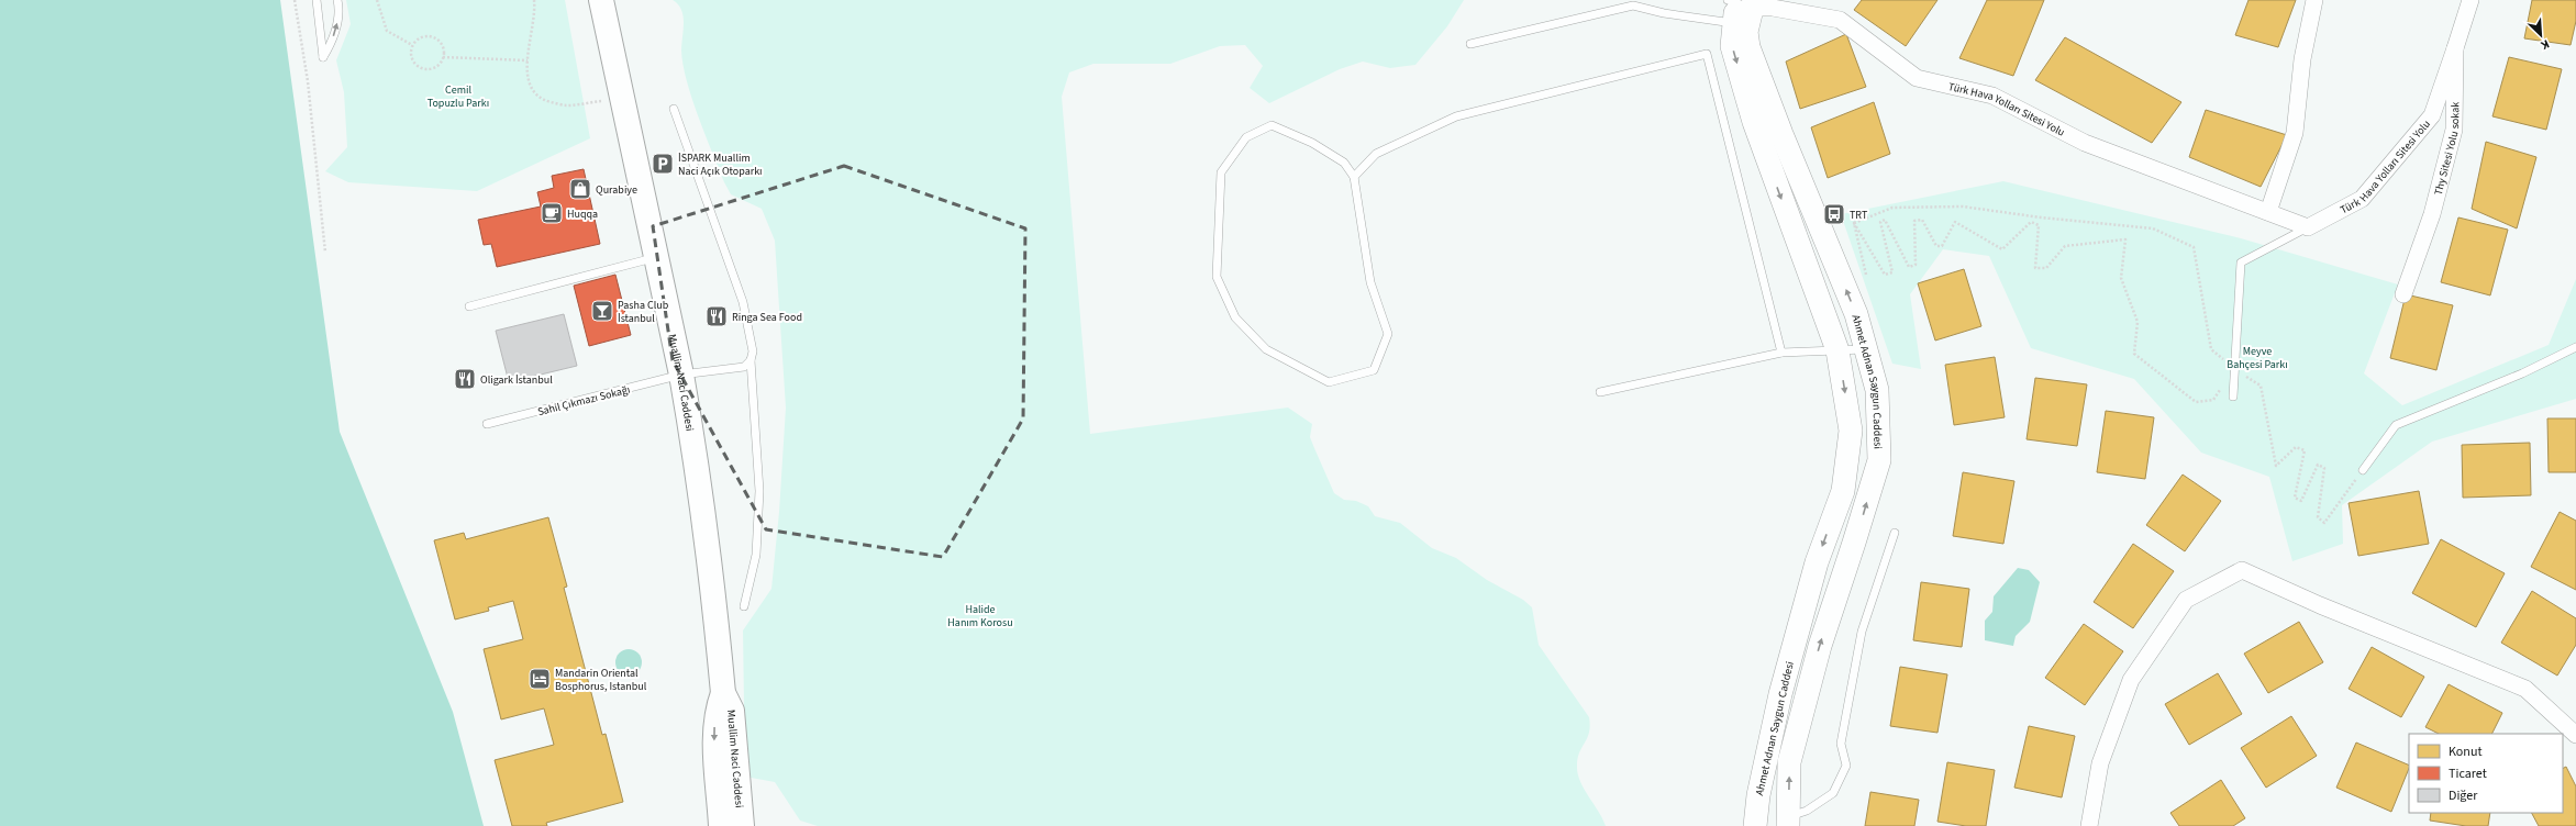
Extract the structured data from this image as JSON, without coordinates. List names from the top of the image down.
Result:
{
  "streets": {
    "main road": ["Ahmet Adnan Saygun Caddesi", "Muallim Naci Caddesi"],
    "street": ["Türk Hava Yolları Sitesi Yolu", "Thy Sitesi Yolu sokak"],
    "lane": ["Sahil Çıkmazı Sokağı"]
  },
  "crossings": [
    ["Türk Hava Yolları Sitesi Yolu", "Thy Sitesi Yolu sokak"],
    ["Türk Hava Yolları Sitesi Yolu", "Ahmet Adnan Saygun Caddesi"],
    ["Muallim Naci Caddesi", "Sahil Çıkmazı Sokağı"]
  ],
  "parks": ["Cemil Topuzlu Parkı", "Meyve Bahçesi Parkı", "Halide Hanım Korosu"],
  "places": {
    "parking": ["İSPARK Muallim Naci Açık Otoparkı"],
    "shop": ["Qurabiye"],
    "cafe": ["Huqqa"],
    "bus stop": ["TRT"],
    "bar": ["Pasha Club İstanbul"],
    "restaurant": ["Ringa Sea Food", "Oligark İstanbul"],
    "hotel": ["Mandarin Oriental Bosphorus, Istanbul"]
  },
  "legend": ["Konut", "Ticaret", "Diğer"],
  "north": "bottom right"
}
